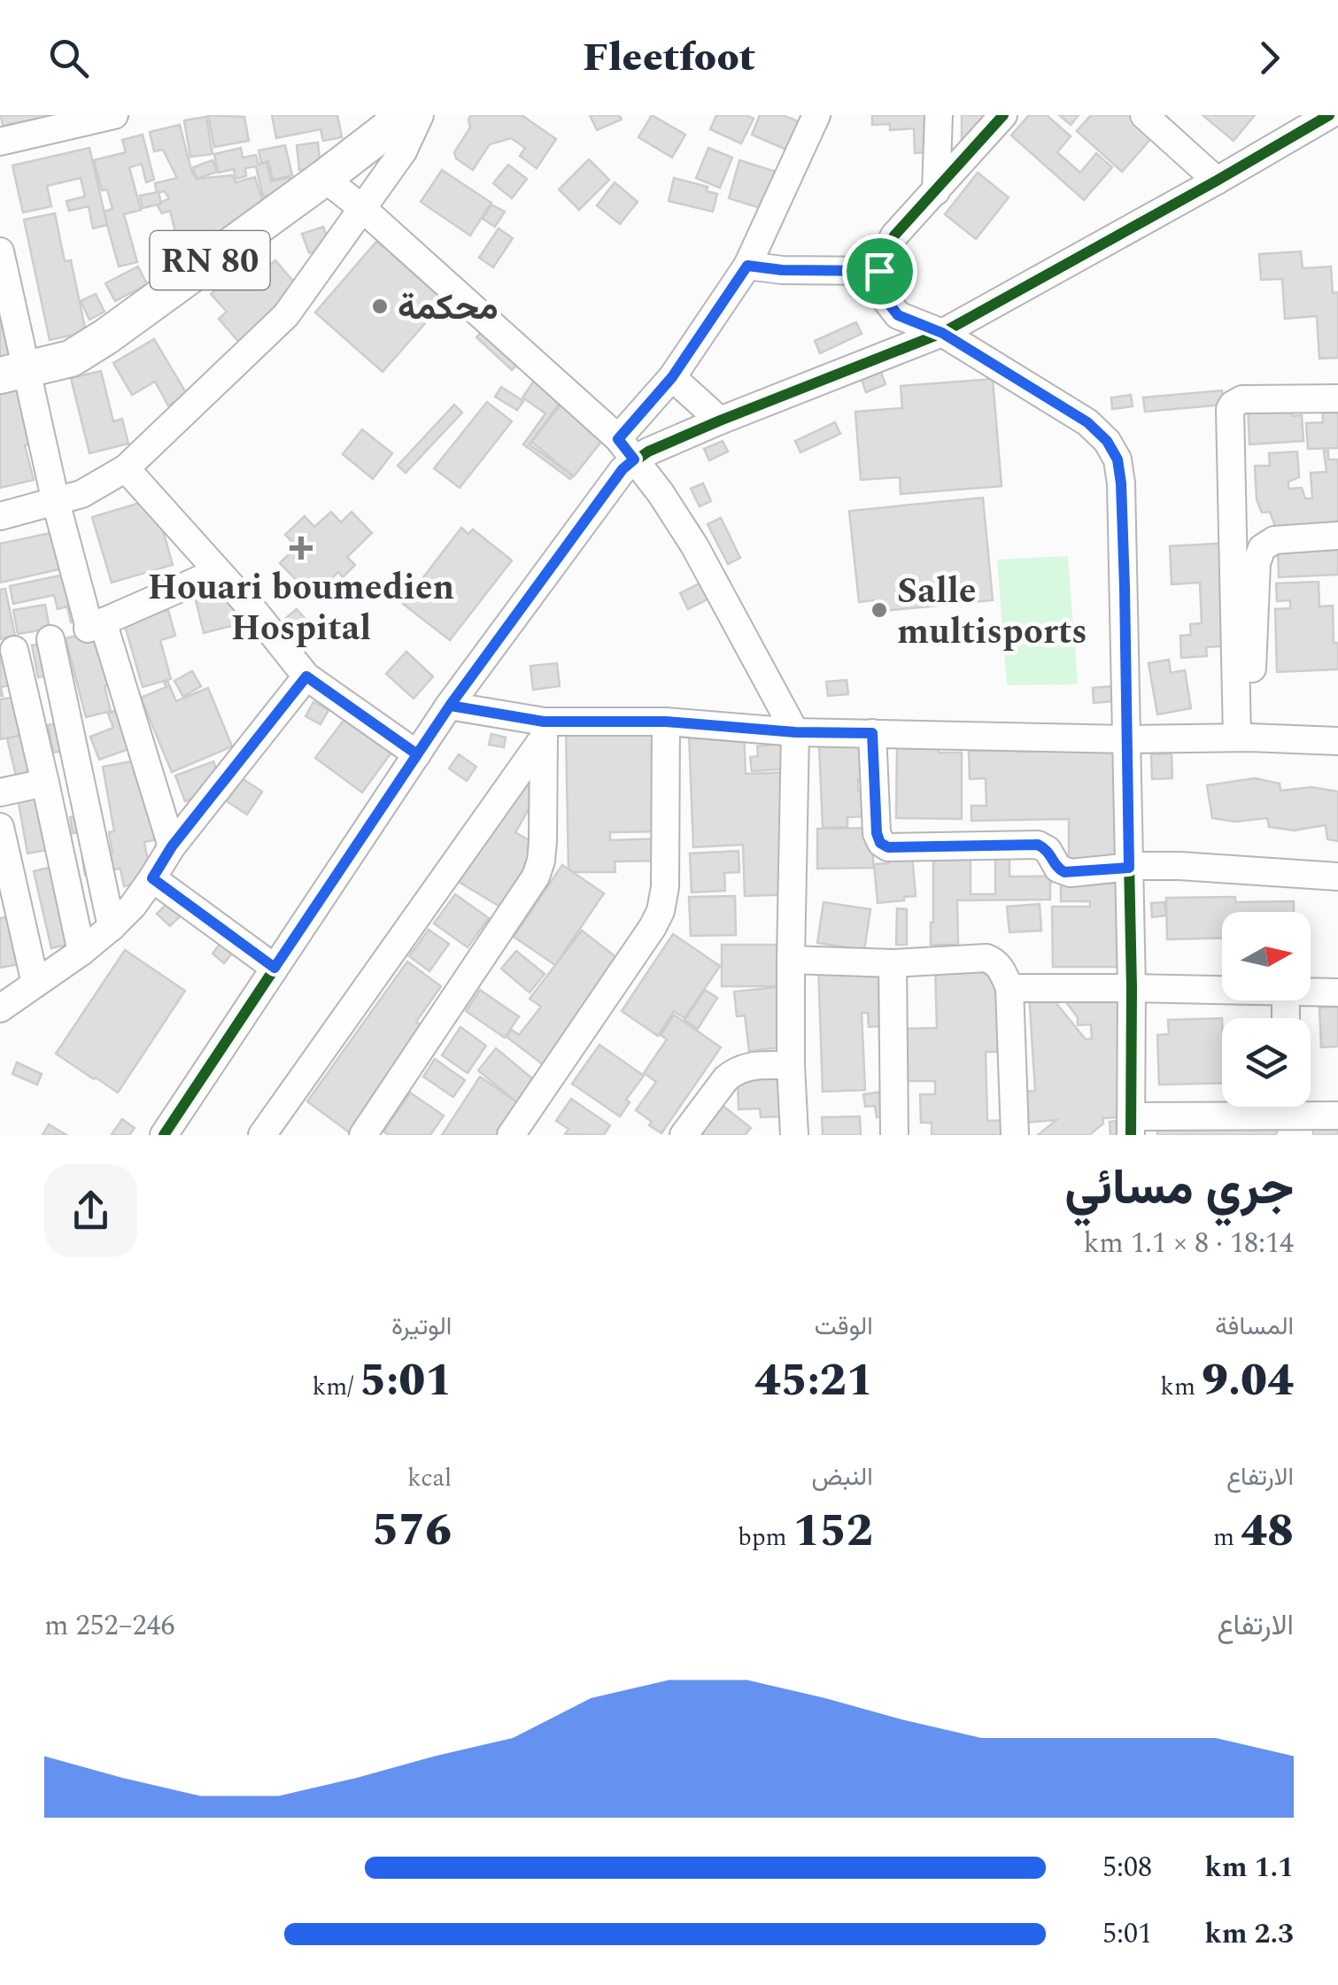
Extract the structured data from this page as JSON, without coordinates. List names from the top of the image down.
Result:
{
  "streets": {
    "main road": ["RN 80"]
  },
  "places": {
    "other": ["محكمة", "Salle multisports"],
    "health": ["Houari boumedien Hospital"]
  },
  "north": "right",
  "page": {
    "header": "Fleetfoot",
    "heading": ["جري مسائي", "18:14 · 8 × 1.1 km"],
    "stats": [
      ["المسافة", "9.04 km"],
      ["الوقت", "45:21"],
      ["الوتيرة", "5:01 /km"],
      ["الارتفاع", "48 m"],
      ["النبض", "152 bpm"],
      ["kcal", "576"]
    ],
    "chart": ["الارتفاع", "246–252 m"],
    "list": [
      {
        "name": "1.1 km",
        "note": "5:08"
      },
      {
        "name": "2.3 km",
        "note": "5:01"
      }
    ]
  }
}
